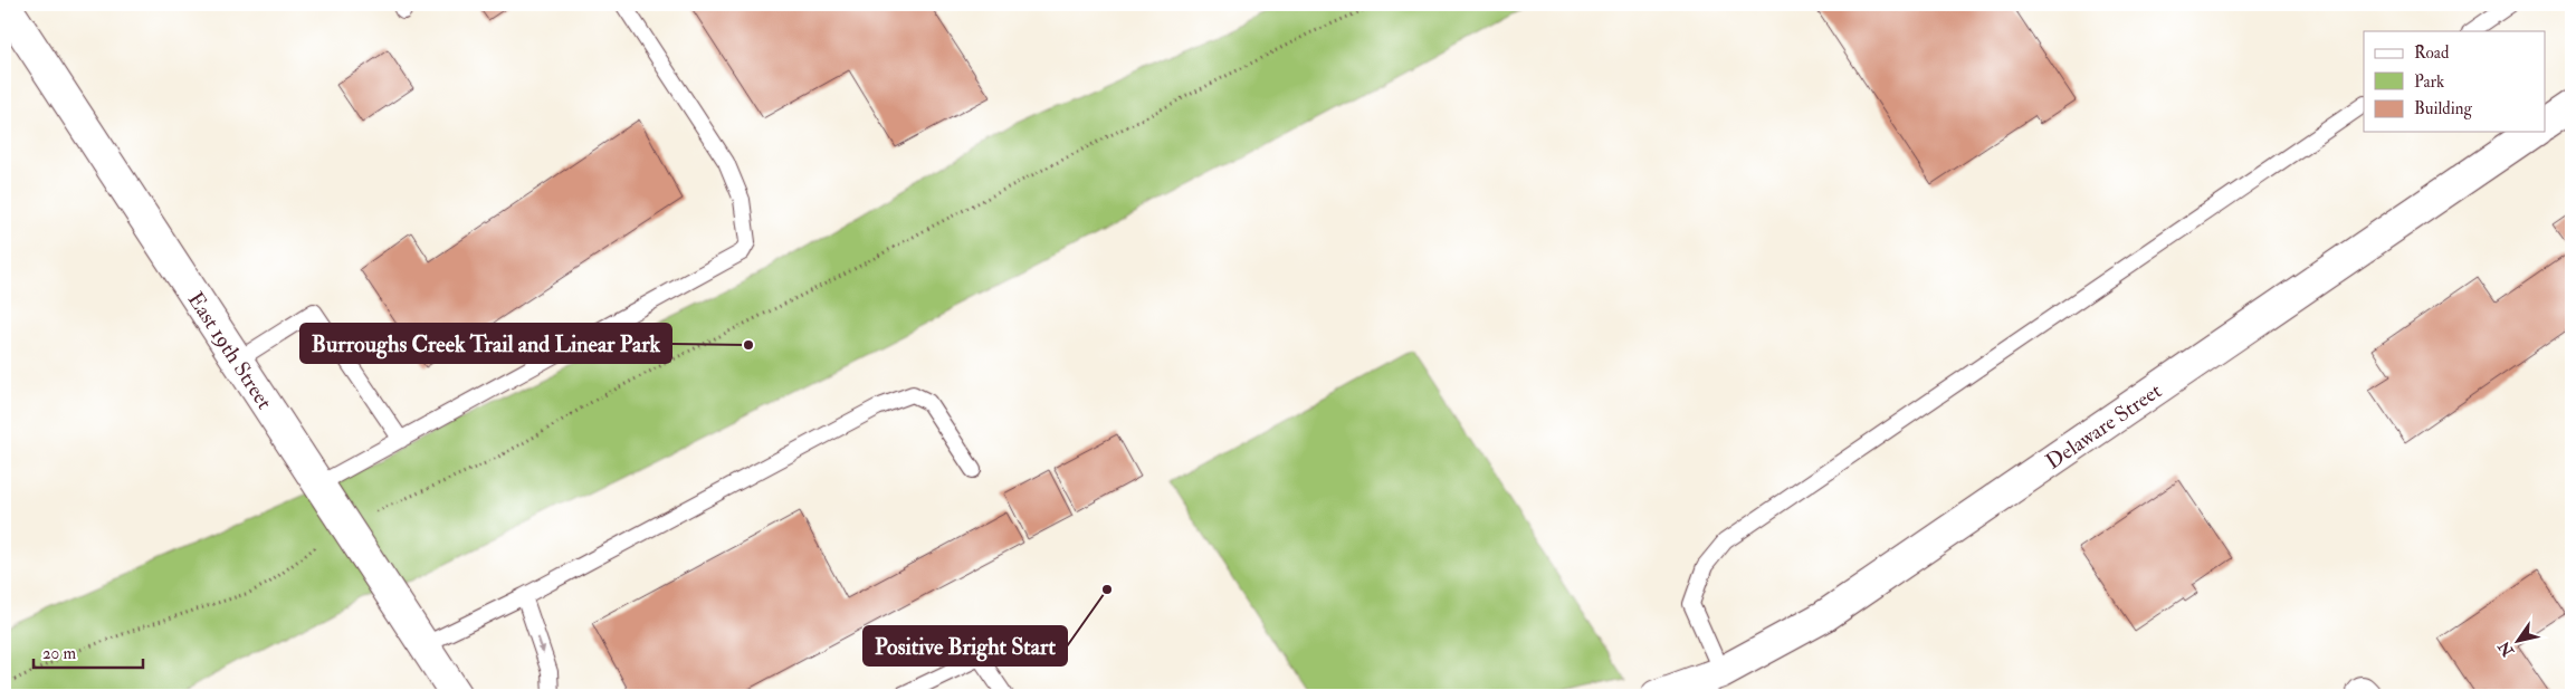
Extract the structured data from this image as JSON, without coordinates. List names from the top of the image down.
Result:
{
  "streets": {
    "street": ["East 19th Street", "Delaware Street"]
  },
  "places": ["Burroughs Creek Trail and Linear Park", "Positive Bright Start"],
  "legend": ["Road", "Park", "Building"],
  "scale_bar": "20 m",
  "north": "bottom left"
}
